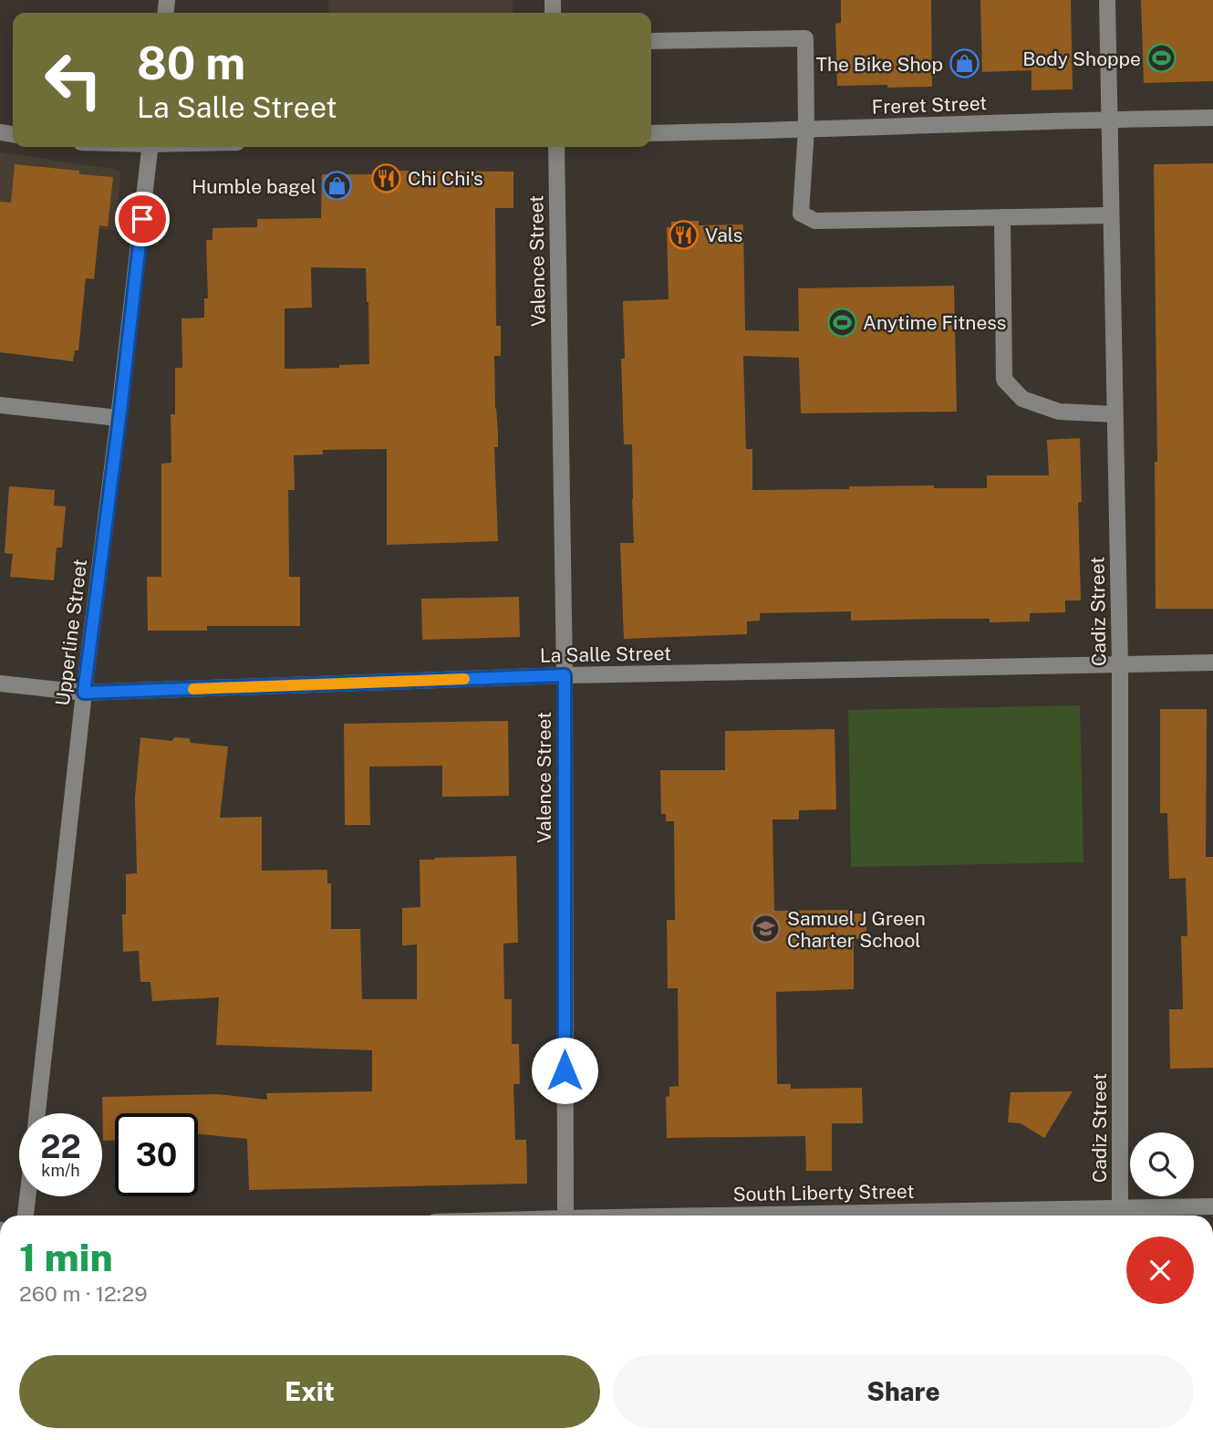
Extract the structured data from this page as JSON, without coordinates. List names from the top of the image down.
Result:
{
  "streets": {
    "street": [
      "Freret Street",
      "Valence Street",
      "Cadiz Street",
      "Upperline Street",
      "La Salle Street",
      "South Liberty Street"
    ]
  },
  "crossings": [
    ["Freret Street", "Cadiz Street"],
    ["Valence Street", "La Salle Street"],
    ["Cadiz Street", "La Salle Street"],
    ["Cadiz Street", "South Liberty Street"],
    ["Upperline Street", "La Salle Street"]
  ],
  "places": {
    "sports": ["Body Shoppe", "Anytime Fitness"],
    "shop": ["The Bike Shop", "Humble bagel"],
    "restaurant": ["Chi Chi's", "Vals"],
    "school or university": ["Samuel J Green Charter School"]
  },
  "page": {
    "turn": ["80 m", "La Salle Street"],
    "speed": "22 km/h",
    "limit": "30",
    "heading": ["1 min", "260 m · 12:29"],
    "buttons": ["Exit", "Share"]
  }
}
